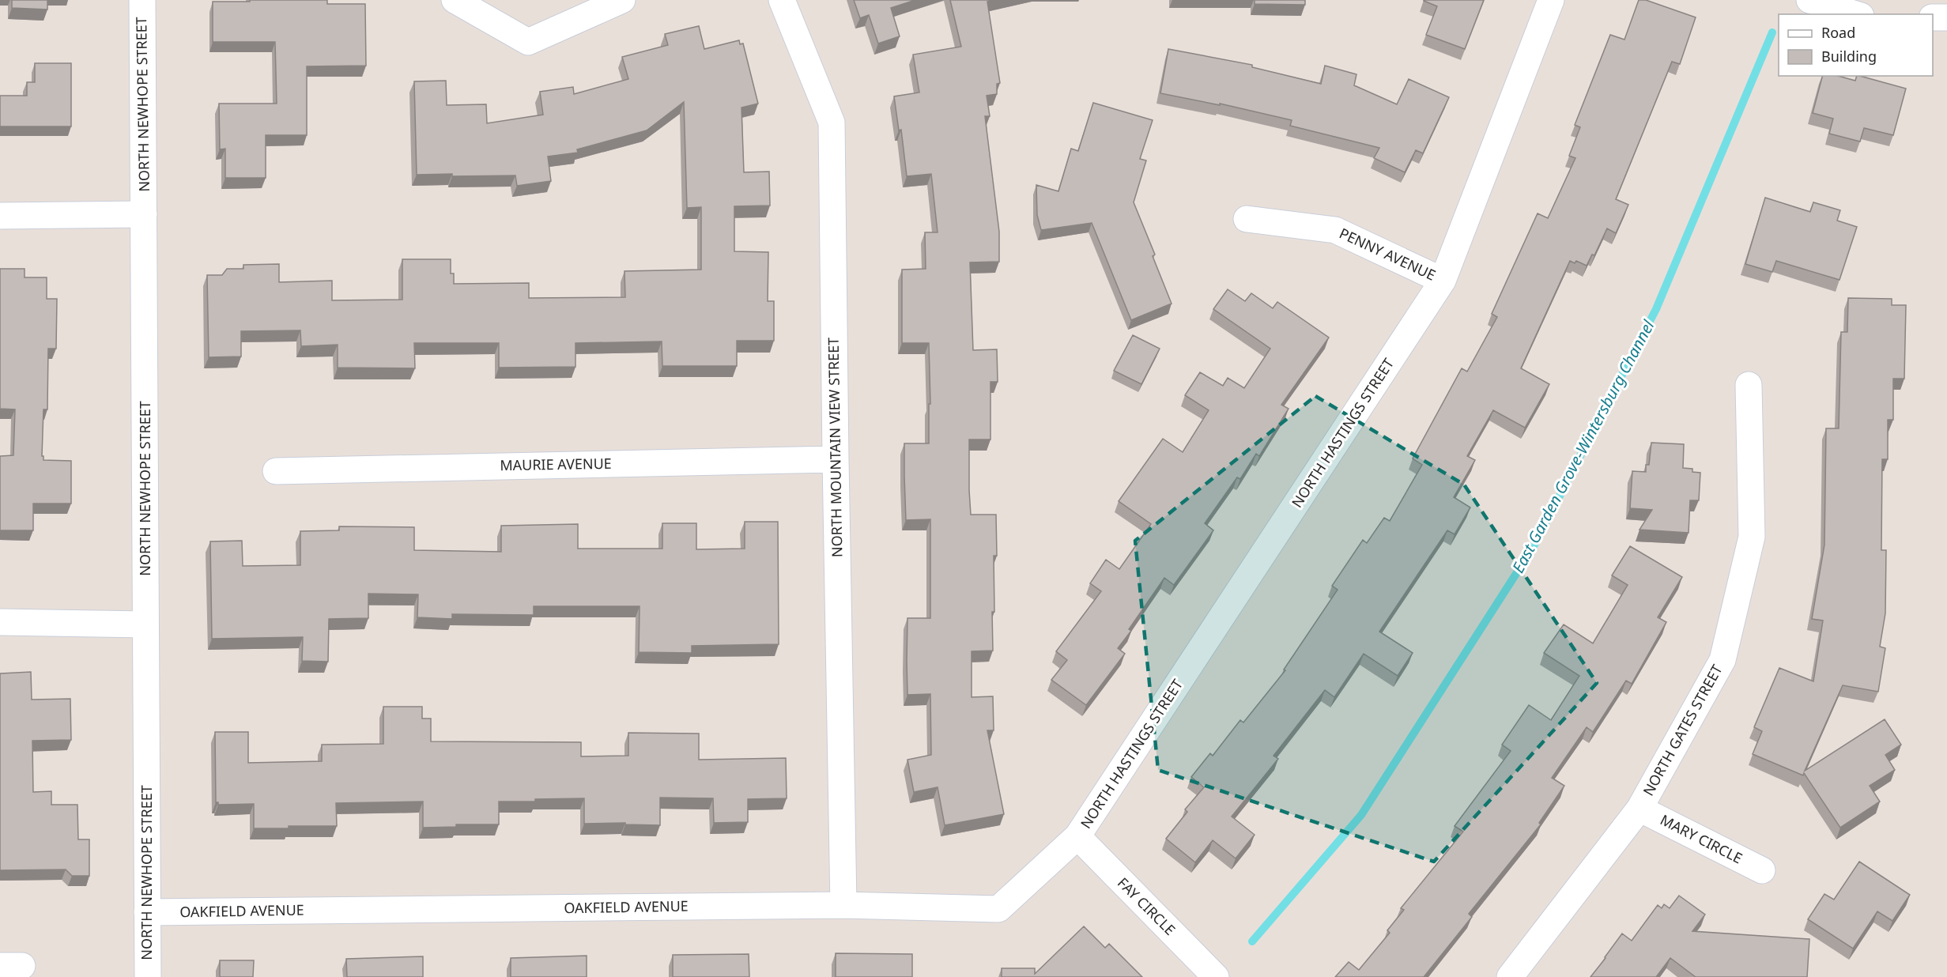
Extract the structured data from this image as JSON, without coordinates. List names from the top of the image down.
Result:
{
  "streets": {
    "street": [
      "NORTH NEWHOPE STREET",
      "PENNY AVENUE",
      "NORTH HASTINGS STREET",
      "NORTH MOUNTAIN VIEW STREET",
      "MAURIE AVENUE",
      "NORTH GATES STREET",
      "MARY CIRCLE",
      "FAY CIRCLE",
      "OAKFIELD AVENUE"
    ]
  },
  "crossings": [
    ["NORTH NEWHOPE STREET", "OAKFIELD AVENUE"],
    ["PENNY AVENUE", "NORTH HASTINGS STREET"],
    ["NORTH HASTINGS STREET", "FAY CIRCLE"],
    ["NORTH HASTINGS STREET", "OAKFIELD AVENUE"],
    ["NORTH MOUNTAIN VIEW STREET", "MAURIE AVENUE"],
    ["NORTH MOUNTAIN VIEW STREET", "OAKFIELD AVENUE"],
    ["NORTH GATES STREET", "MARY CIRCLE"],
    ["FAY CIRCLE", "OAKFIELD AVENUE"]
  ],
  "water": ["East Garden Grove-Wintersburg Channel"],
  "legend": ["Road", "Building"]
}
